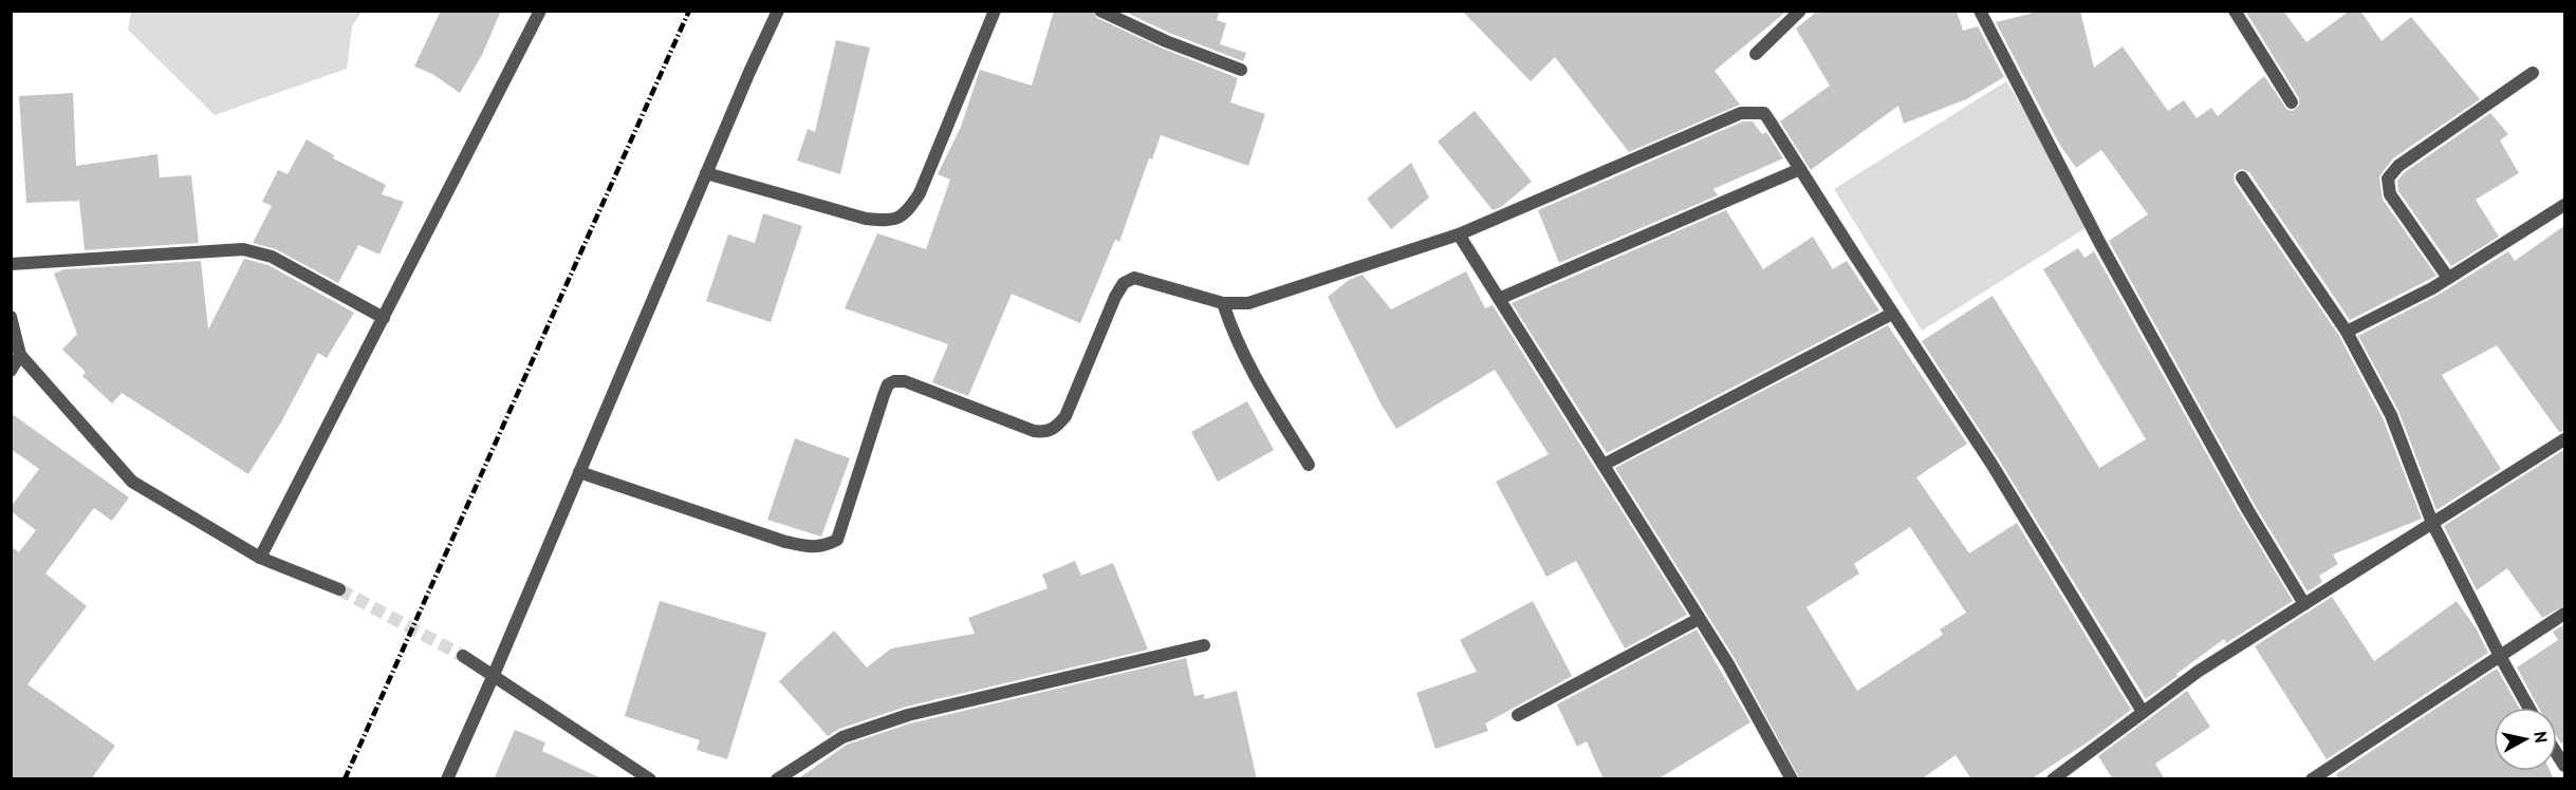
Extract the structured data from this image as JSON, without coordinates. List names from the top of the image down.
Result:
{
  "north": "right"
}
